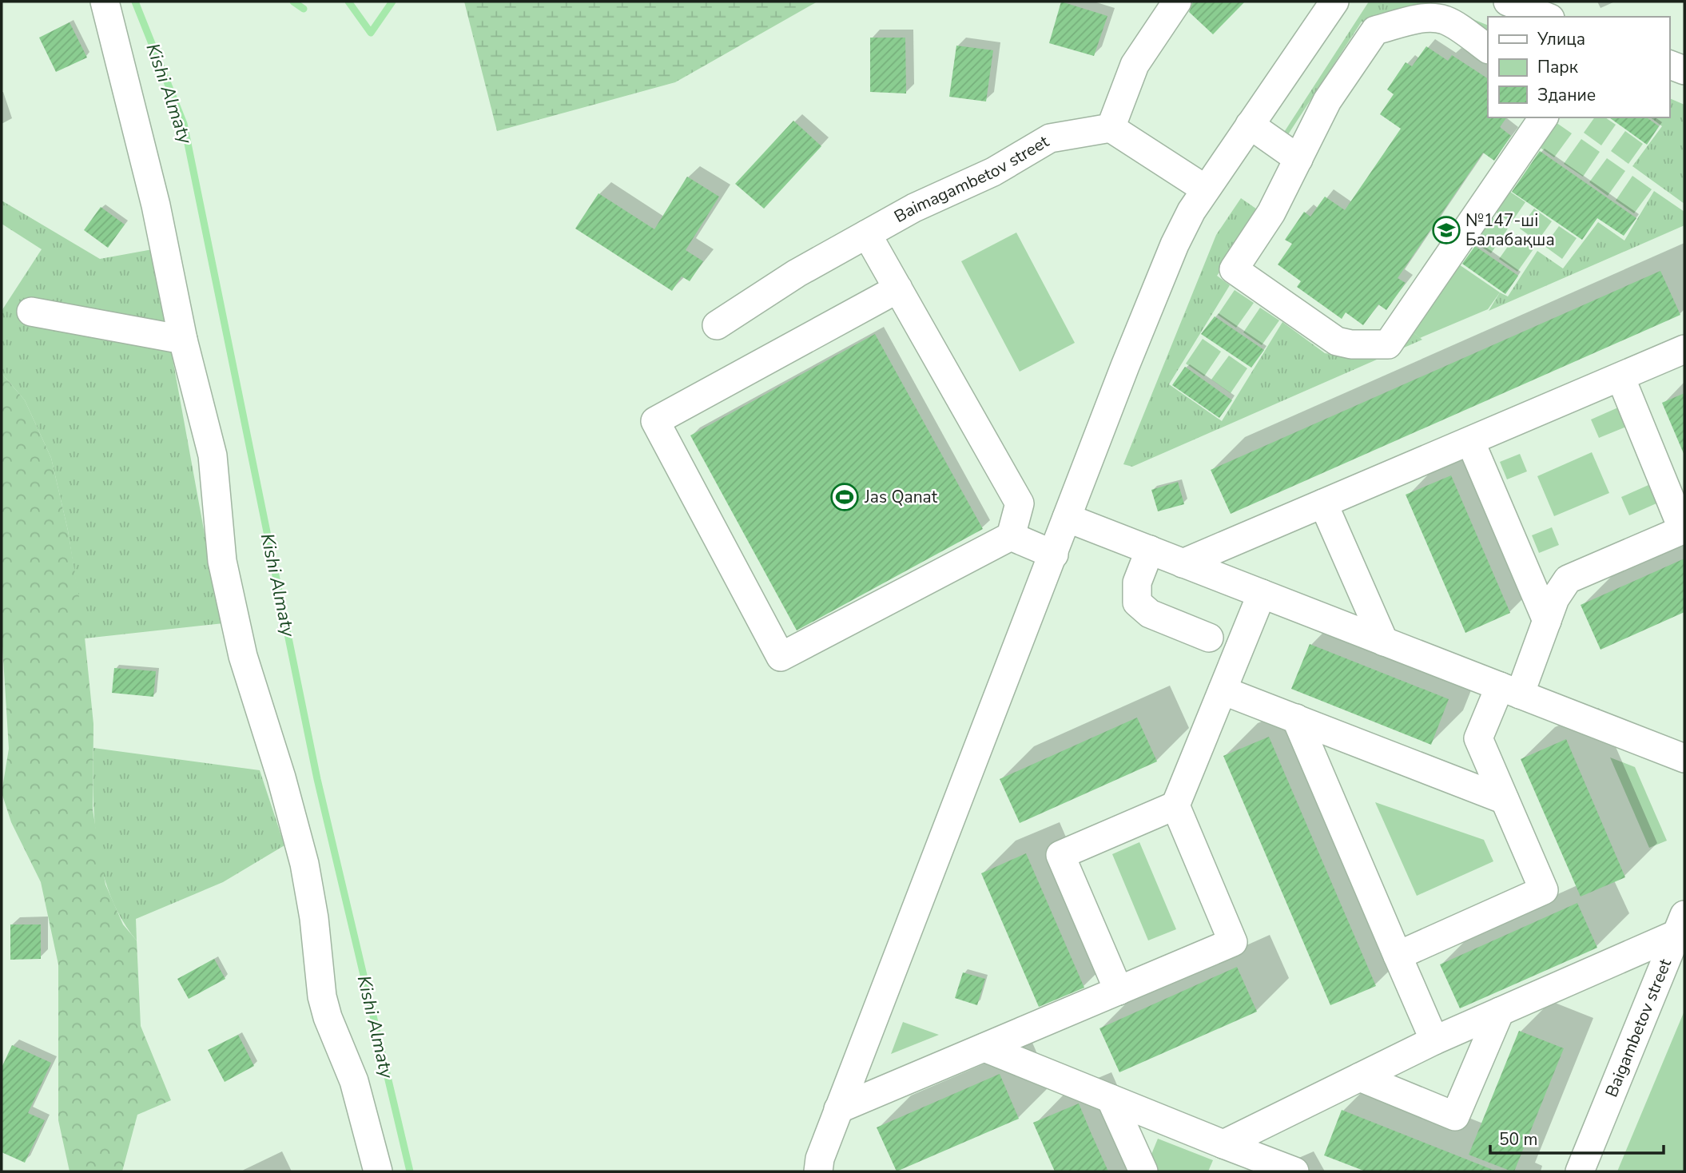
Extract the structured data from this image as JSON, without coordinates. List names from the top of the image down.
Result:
{
  "streets": {
    "street": ["Baimagambetov street", "Baigambetov street"]
  },
  "water": ["Kіshі Almaty"],
  "places": {
    "school or university": ["№147-ші Балабақша"],
    "sports": ["Jas Qanat"]
  },
  "legend": ["Улица", "Парк", "Здание"],
  "scale_bar": "50 m"
}
